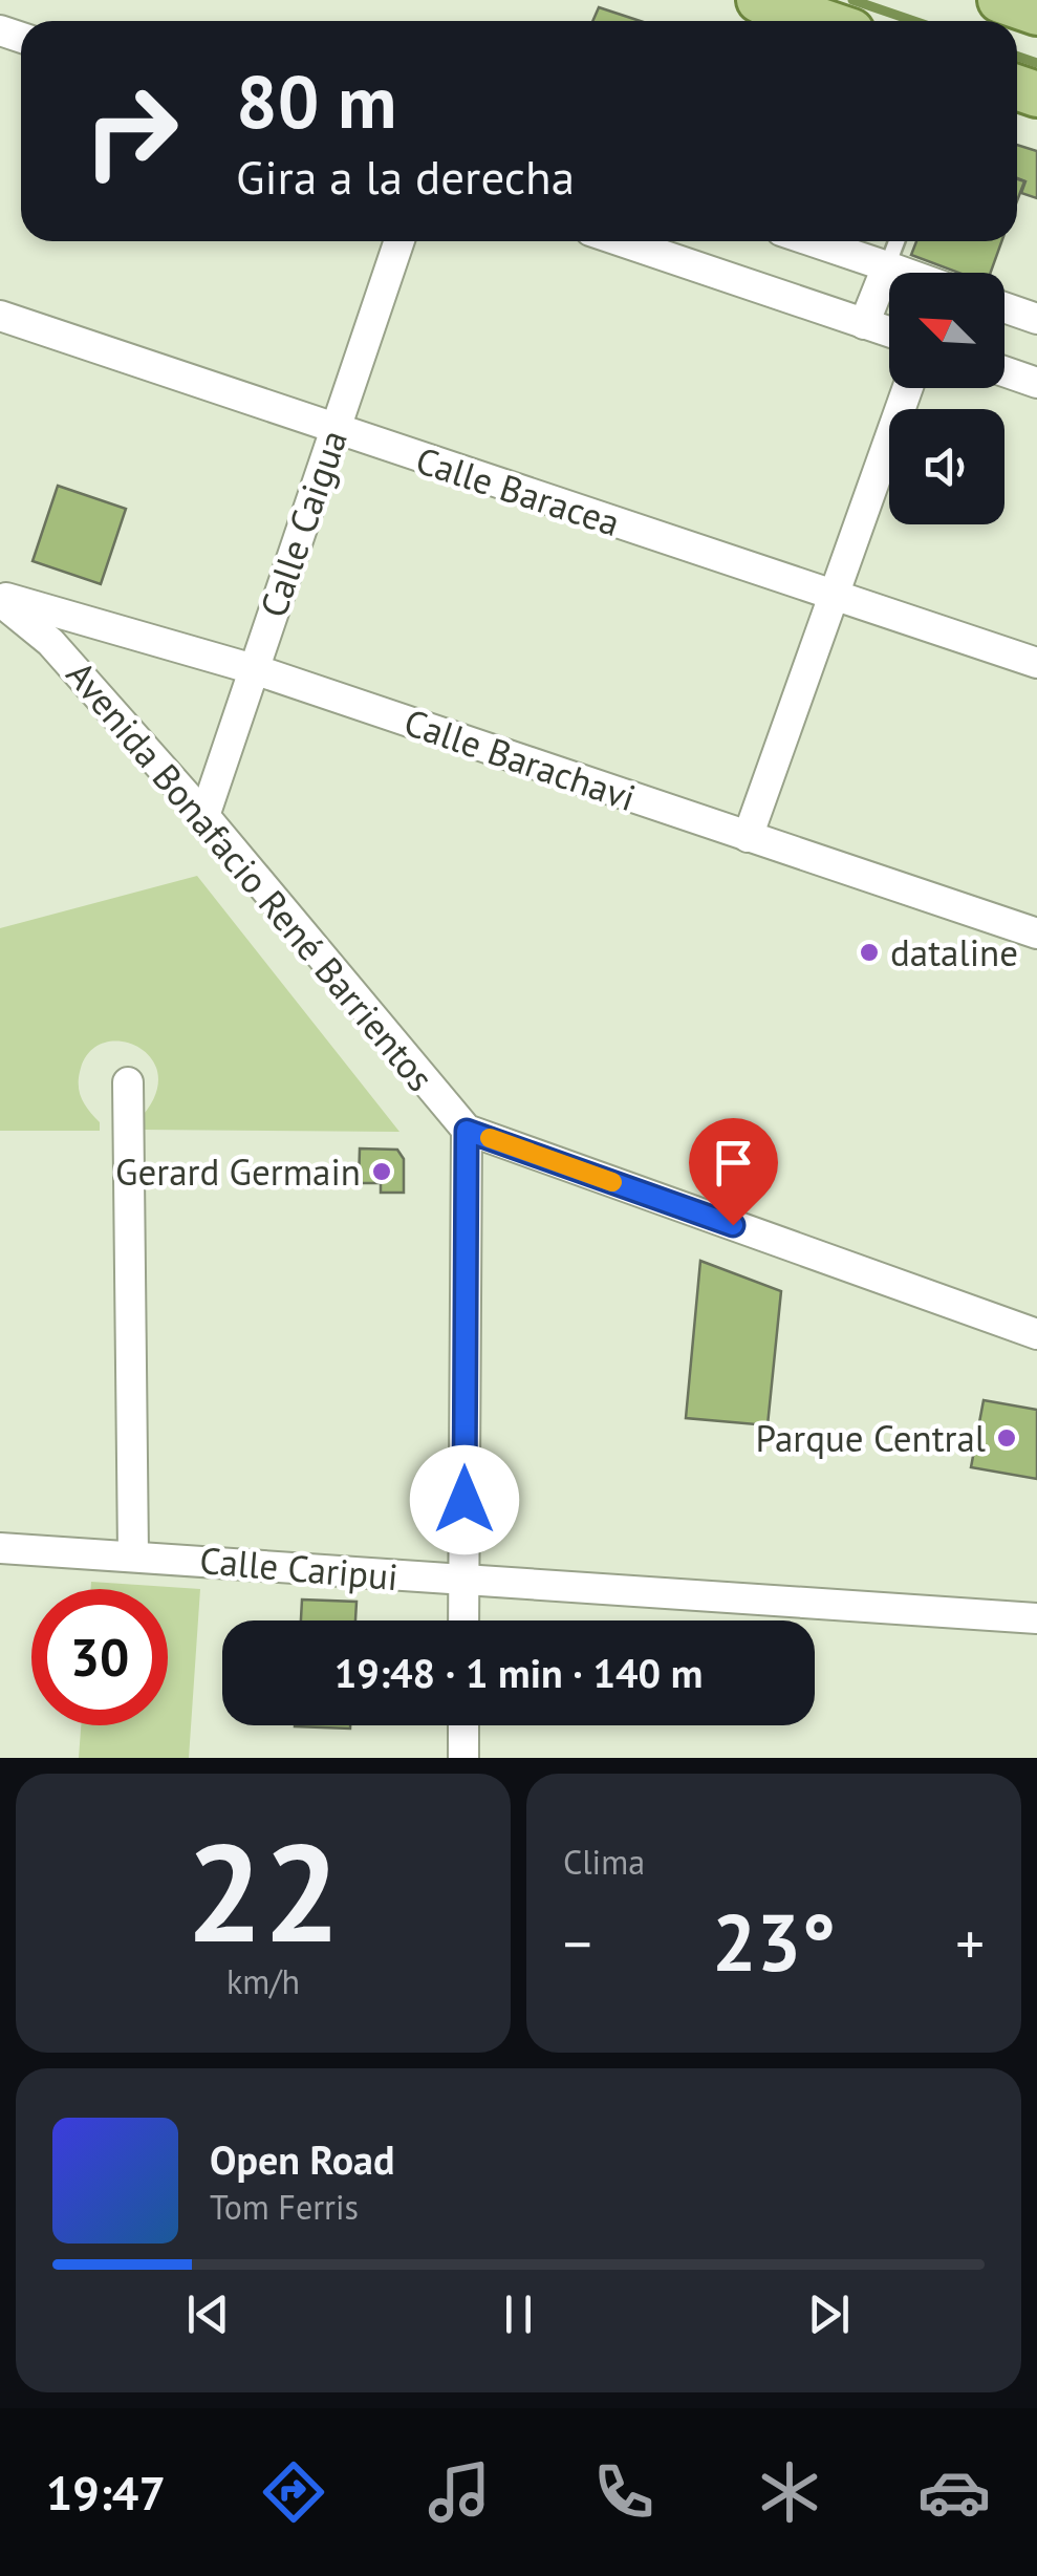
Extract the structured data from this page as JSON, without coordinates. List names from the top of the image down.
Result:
{
  "streets": {
    "street": [
      "Calle Baracea",
      "Calle Caigua",
      "Calle Barachavi",
      "Avenida Bonafacio René Barrientos",
      "Calle Caripui"
    ]
  },
  "crossings": [
    ["Calle Baracea", "Calle Caigua"],
    ["Calle Caigua", "Calle Barachavi"],
    ["Calle Caigua", "Avenida Bonafacio René Barrientos"],
    ["Calle Barachavi", "Avenida Bonafacio René Barrientos"]
  ],
  "places": ["dataline", "Gerard Germain", "Parque Central"],
  "north": "top left",
  "page": {
    "turn": ["80 m", "Gira a la derecha"],
    "limit": "30",
    "trip": "19:48 · 1 min · 140 m",
    "tile": [
      ["22", "km/h"],
      "Clima"
    ],
    "heat": ["−", "23°", "+"],
    "song": ["Open Road", "Tom Ferris"],
    "tabs": "19:47"
  }
}
